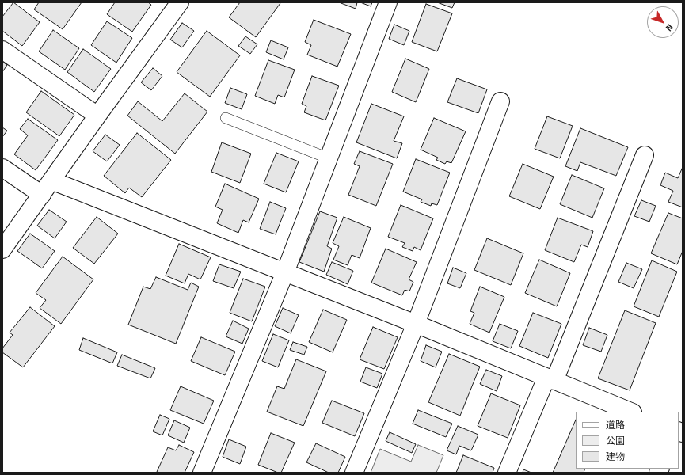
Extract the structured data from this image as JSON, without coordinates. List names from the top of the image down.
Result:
{
  "legend": ["道路", "公園", "建物"],
  "north": "bottom right"
}
